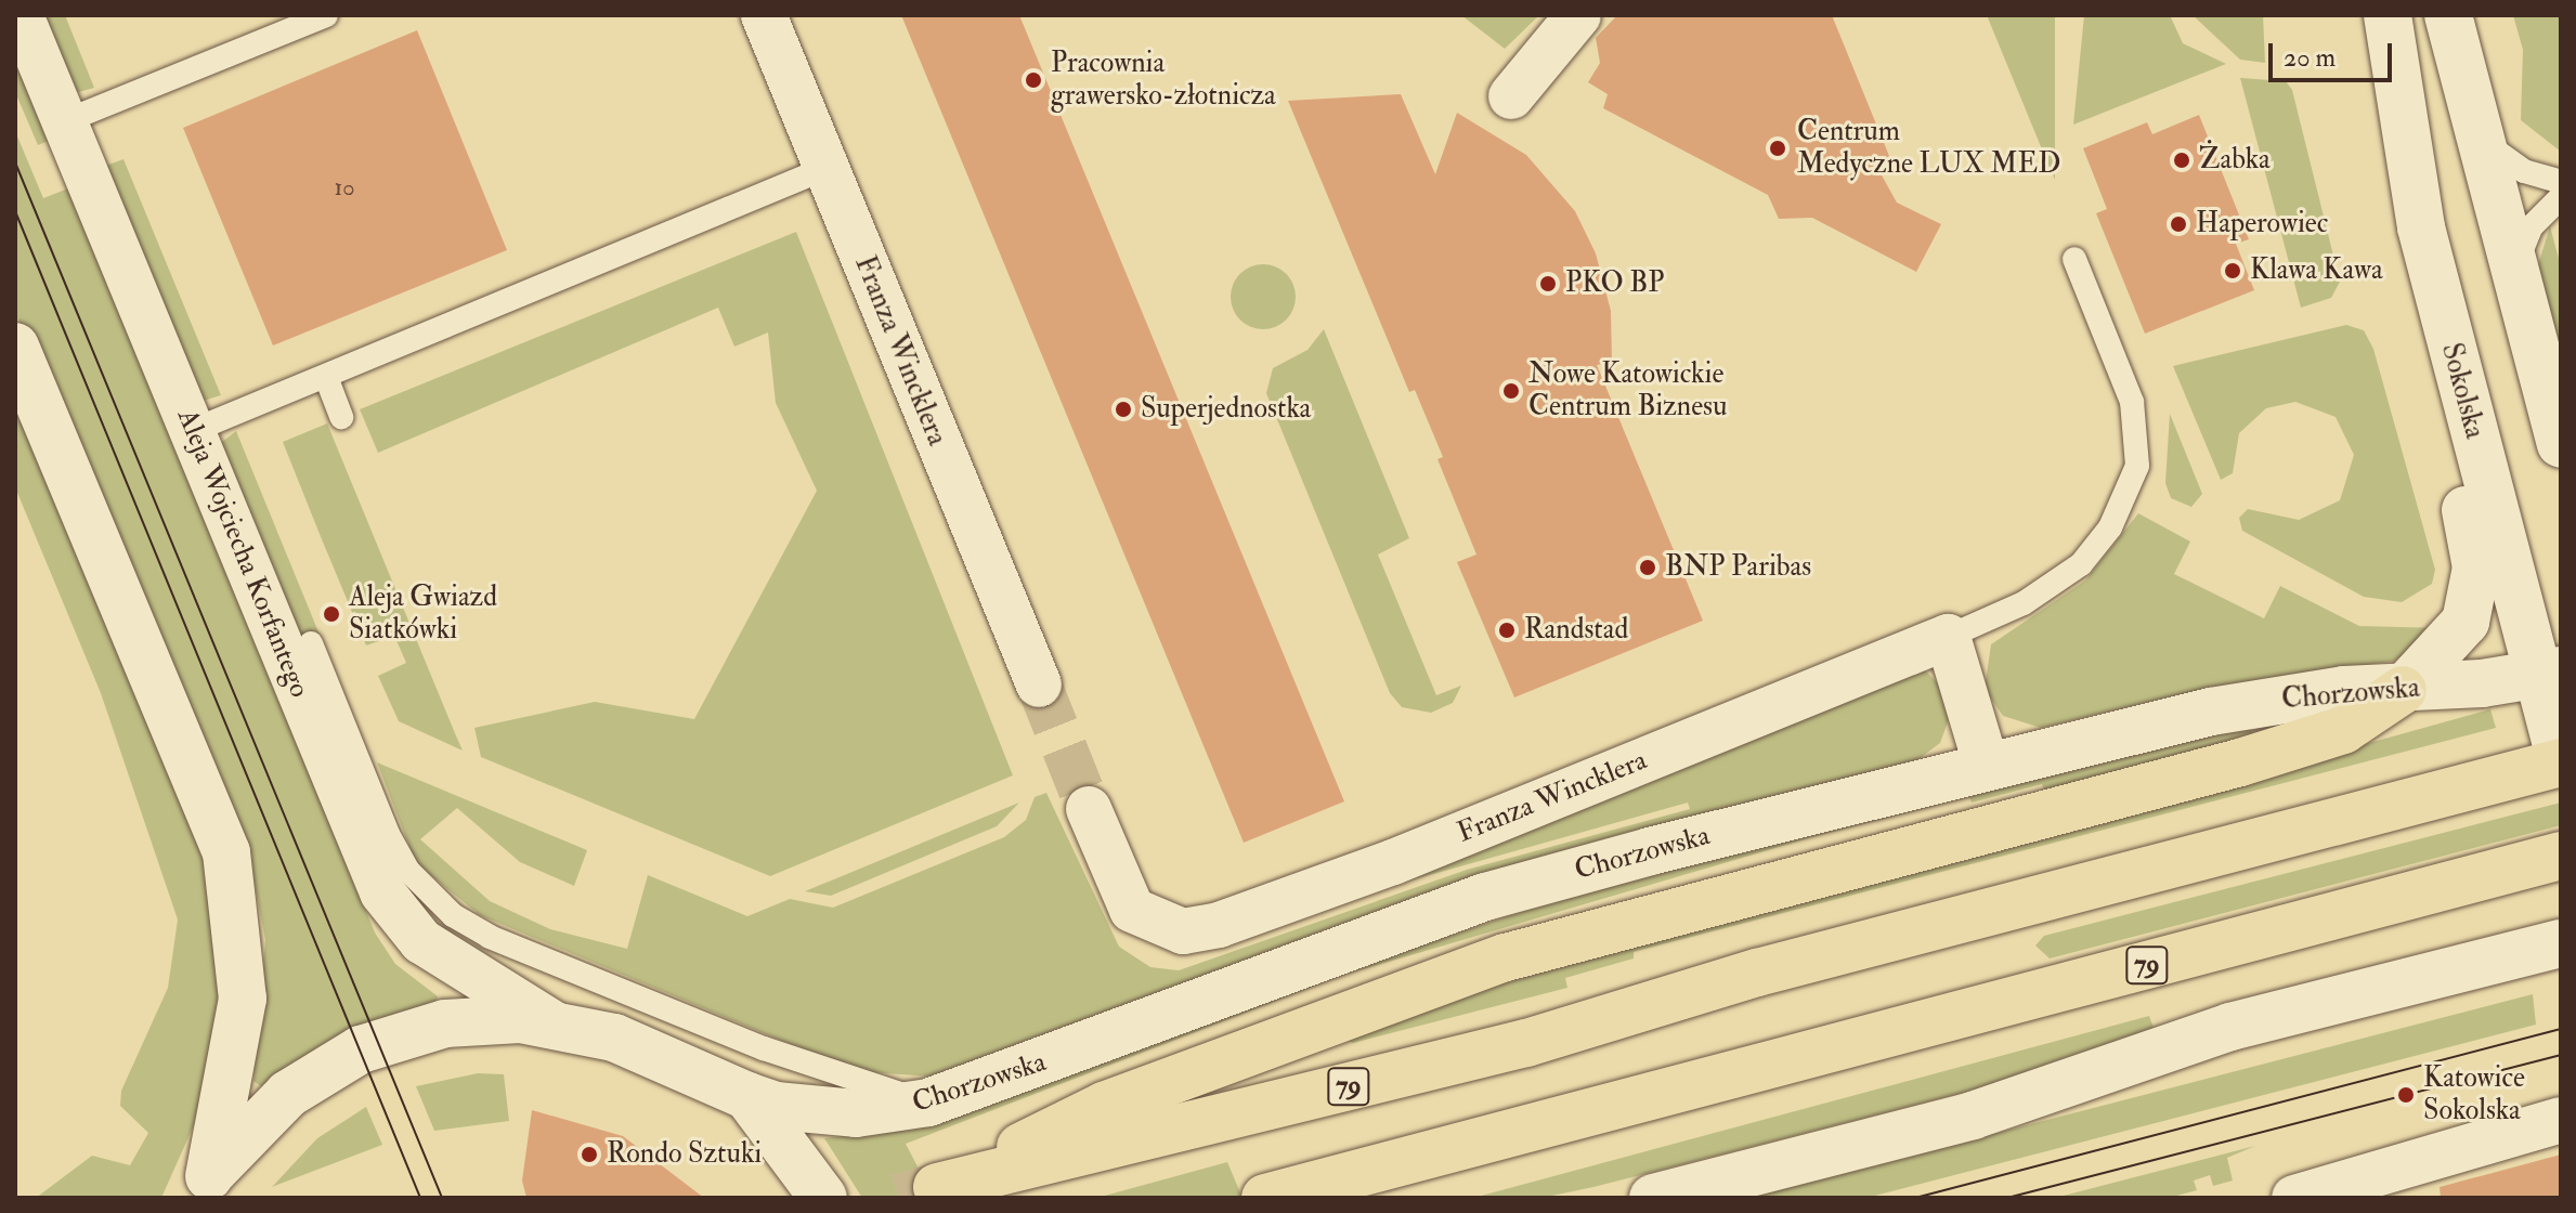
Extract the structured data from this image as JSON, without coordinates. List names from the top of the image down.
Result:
{
  "streets": {
    "main road": ["Sokolska", "Chorzowska", "79"],
    "street": ["Franza Wincklera", "Aleja Wojciecha Korfantego"]
  },
  "crossings": [
    ["Sokolska", "Chorzowska"],
    ["Sokolska", "79"],
    ["Aleja Wojciecha Korfantego", "Chorzowska"],
    ["Chorzowska", "79"]
  ],
  "places": [
    "Pracownia grawersko-złotnicza",
    "Centrum Medyczne LUX MED",
    "Żabka",
    "Haperowiec",
    "Klawa Kawa",
    "PKO BP",
    "Nowe Katowickie Centrum Biznesu",
    "Superjednostka",
    "BNP Paribas",
    "Aleja Gwiazd Siatkówki",
    "Randstad",
    "Katowice Sokolska",
    "Rondo Sztuki"
  ],
  "house_numbers": ["10"],
  "scale_bar": "20 m"
}
